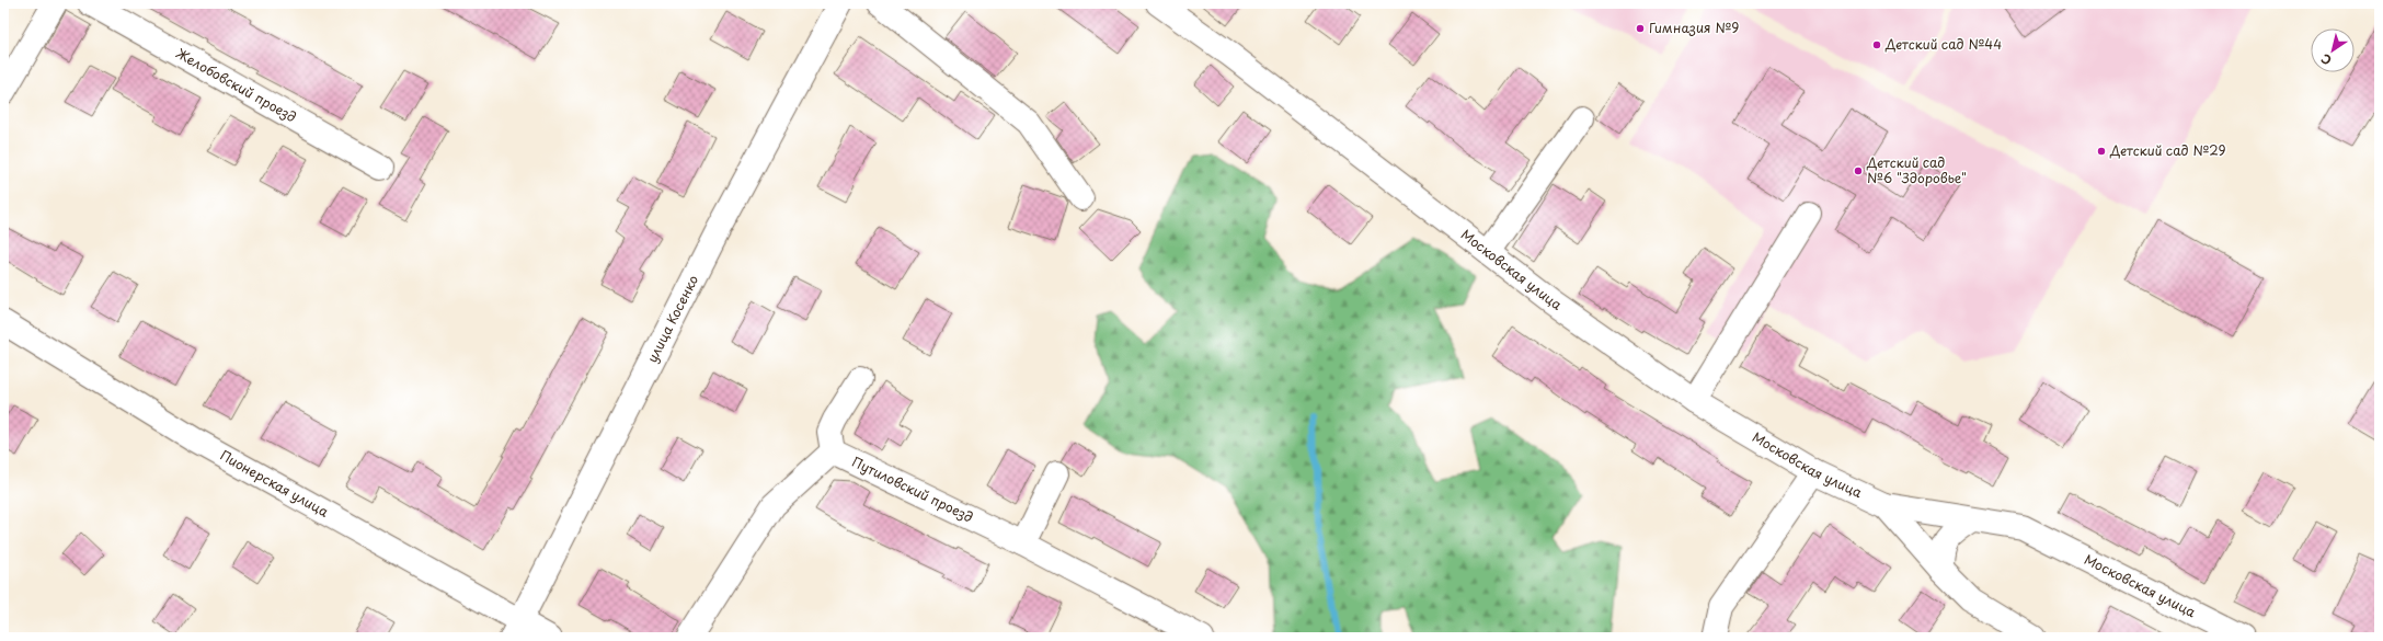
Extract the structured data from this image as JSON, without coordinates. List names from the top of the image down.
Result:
{
  "streets": {
    "street": [
      "Желобовский проезд",
      "Московская улица",
      "улица Косенко",
      "Пионерская улица",
      "Путиловский проезд"
    ]
  },
  "crossings": [
    ["улица Косенко", "Пионерская улица"]
  ],
  "places": [
    "Гимназия №9",
    "Детский сад №44",
    "Детский сад №29",
    "Детский сад №6 \"Здоровье\""
  ],
  "north": "bottom left"
}
